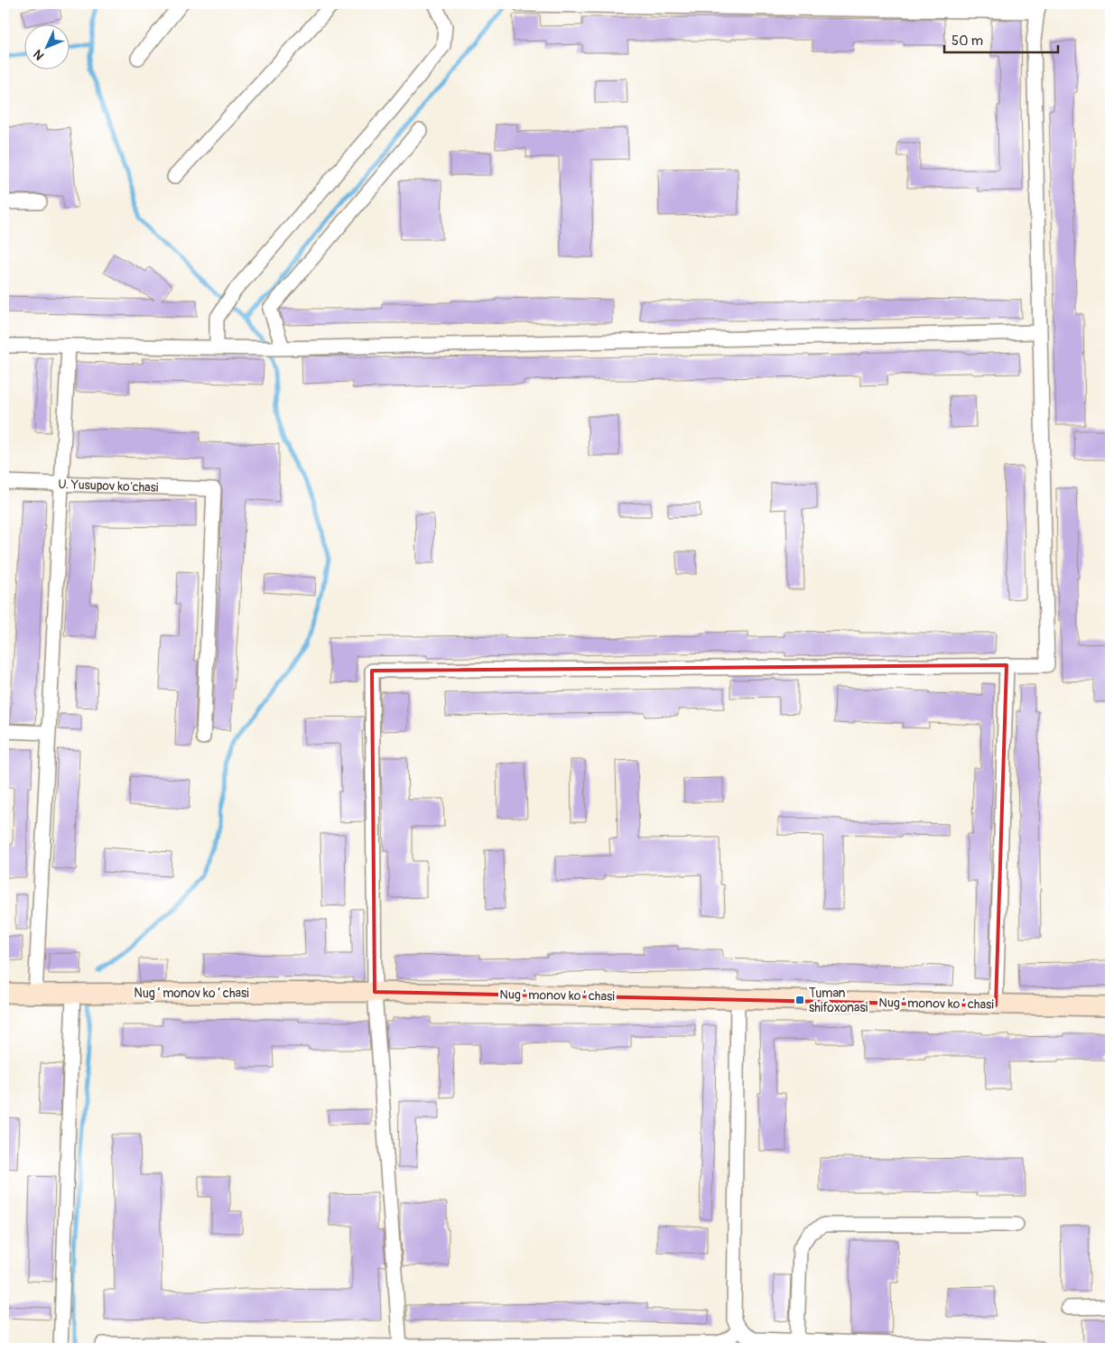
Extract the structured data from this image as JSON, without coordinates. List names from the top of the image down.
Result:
{
  "streets": {
    "main road": ["Nugʻmonov koʻchasi"],
    "street": ["U. Yusupov ko‘chasi"]
  },
  "places": {
    "transit": ["Tuman shifoxonasi"]
  },
  "scale_bar": "50 m",
  "north": "bottom left"
}
